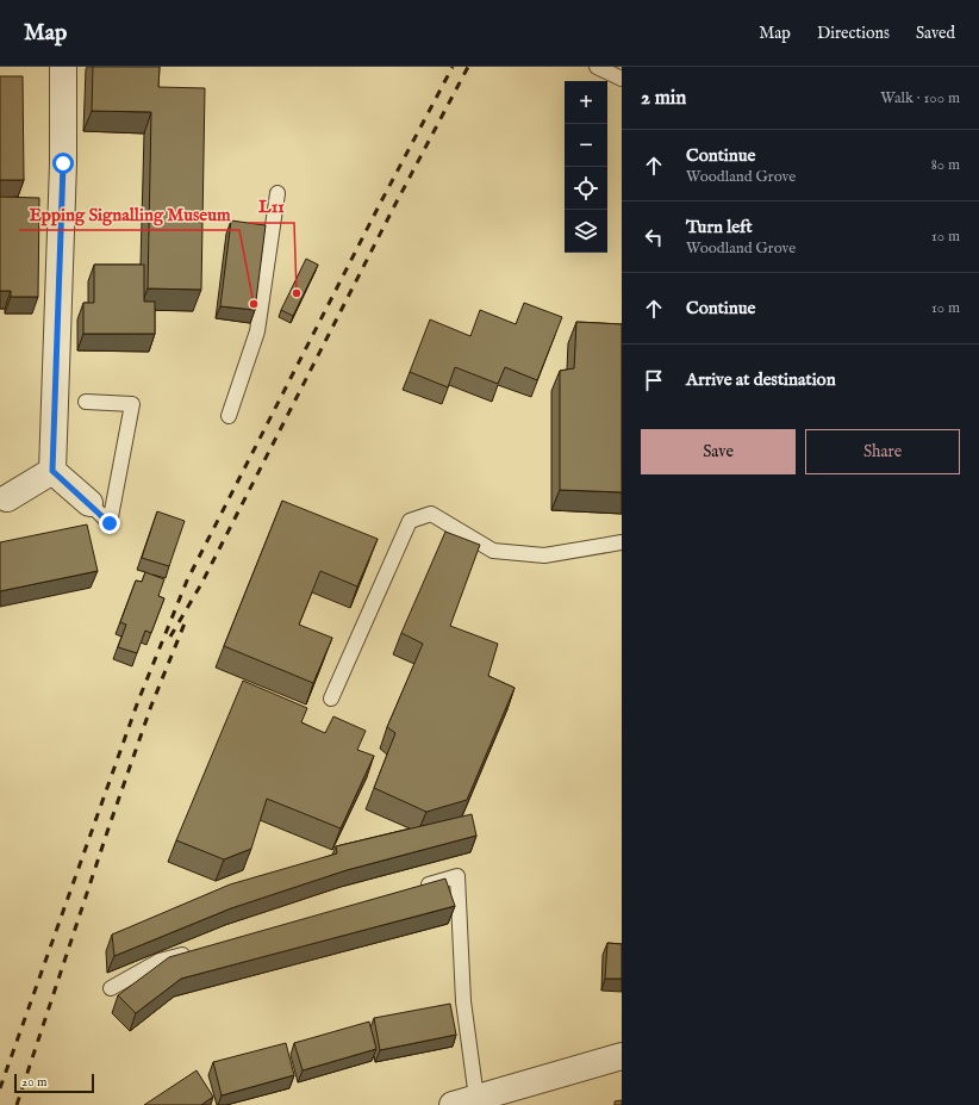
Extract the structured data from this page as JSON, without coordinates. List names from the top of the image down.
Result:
{
  "places": ["L11", "Epping Signalling Museum"],
  "scale_bar": "20 m",
  "page": {
    "header": "Map",
    "nav": ["Map", "Directions", "Saved"],
    "heading": ["2 min", "Walk · 100 m"],
    "map_buttons": ["+", "−"],
    "list": [
      ["Continue", "Woodland Grove", "80 m"],
      ["Turn left", "Woodland Grove", "10 m"],
      ["Continue", "10 m"],
      "Arrive at destination"
    ],
    "buttons": ["Save", "Share"],
    "scale": "20 m"
  }
}
